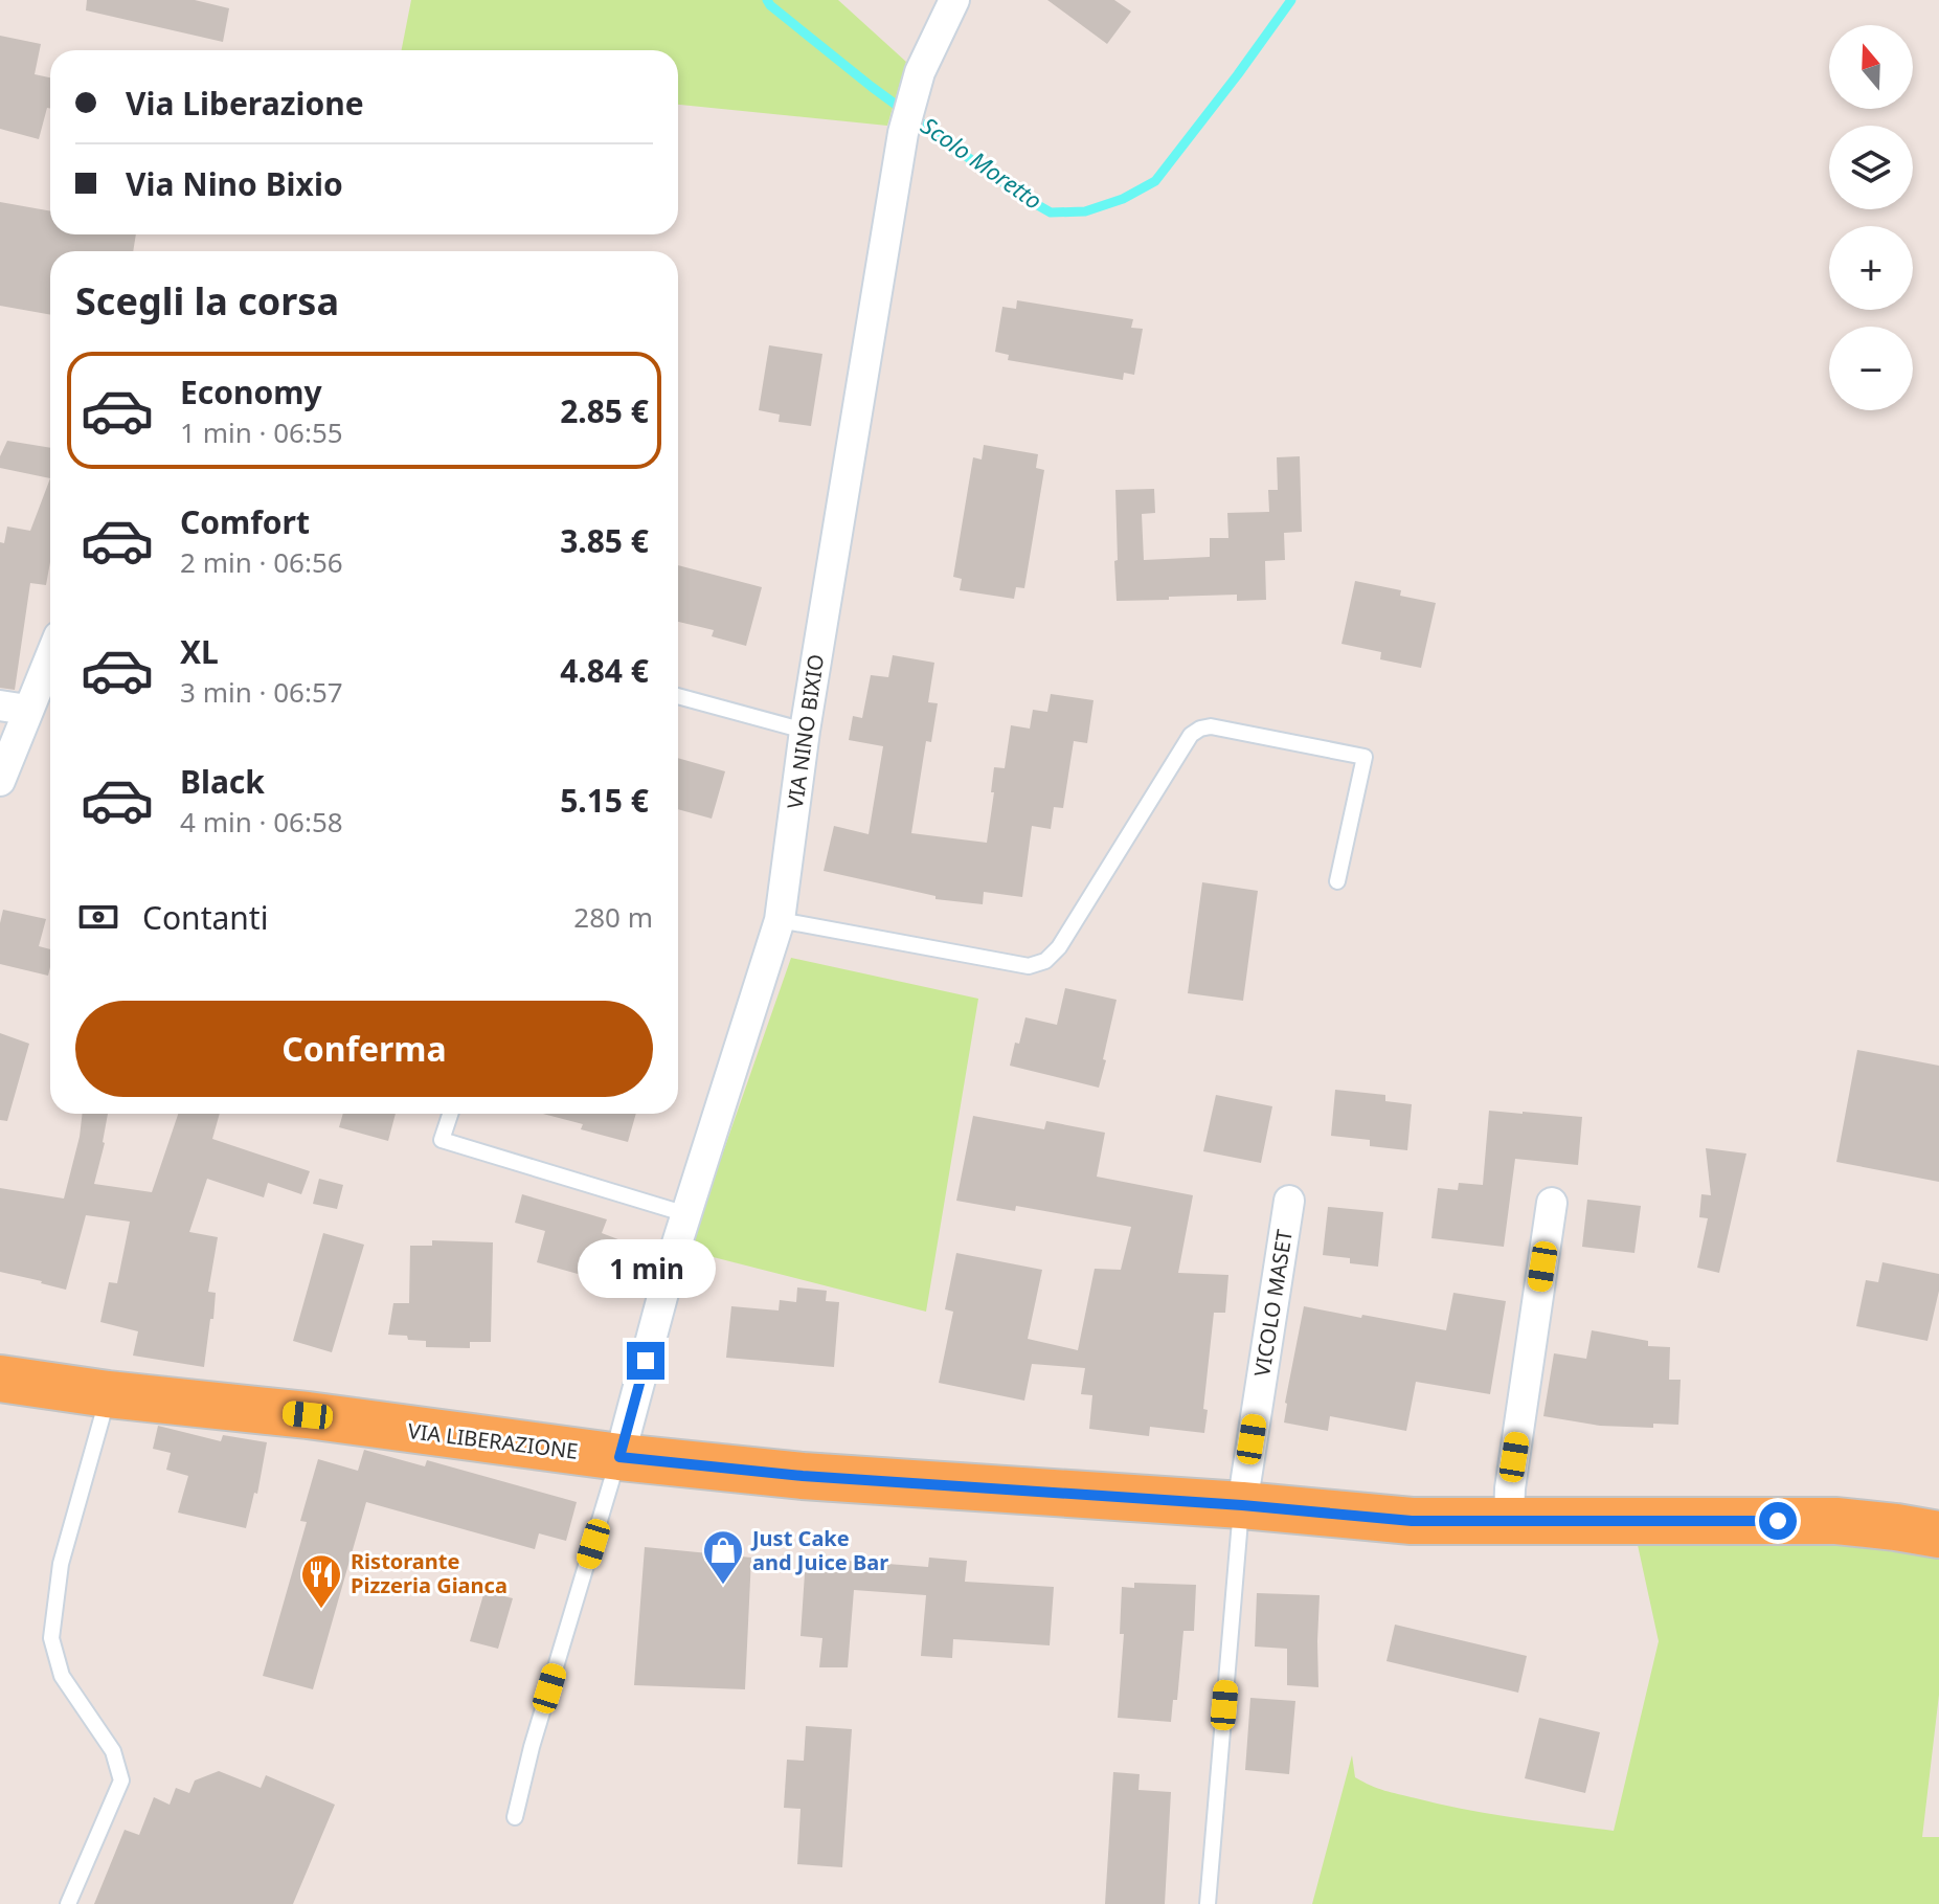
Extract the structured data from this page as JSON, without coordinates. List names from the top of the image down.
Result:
{
  "streets": {
    "main road": ["VIA LIBERAZIONE"],
    "street": ["VIA NINO BIXIO", "VICOLO MASET"]
  },
  "crossings": [
    ["VIA NINO BIXIO", "VIA LIBERAZIONE"],
    ["VICOLO MASET", "VIA LIBERAZIONE"]
  ],
  "water": ["Scolo Moretto"],
  "places": {
    "shop": ["Just Cake and Juice Bar"],
    "restaurant": ["Ristorante Pizzeria Gianca"]
  },
  "north": "top",
  "page": {
    "map_buttons": ["+", "−"],
    "banner": ["Via Liberazione", "Via Nino Bixio"],
    "heading": "Scegli la corsa",
    "list": [
      {
        "name": "Economy",
        "note": "1 min · 06:55",
        "value": "2.85 €"
      },
      {
        "name": "Comfort",
        "note": "2 min · 06:56",
        "value": "3.85 €"
      },
      {
        "name": "XL",
        "note": "3 min · 06:57",
        "value": "4.84 €"
      },
      {
        "name": "Black",
        "note": "4 min · 06:58",
        "value": "5.15 €"
      }
    ],
    "pay": ["Contanti", "280 m"],
    "buttons": "Conferma",
    "bubble": "1 min"
  }
}
